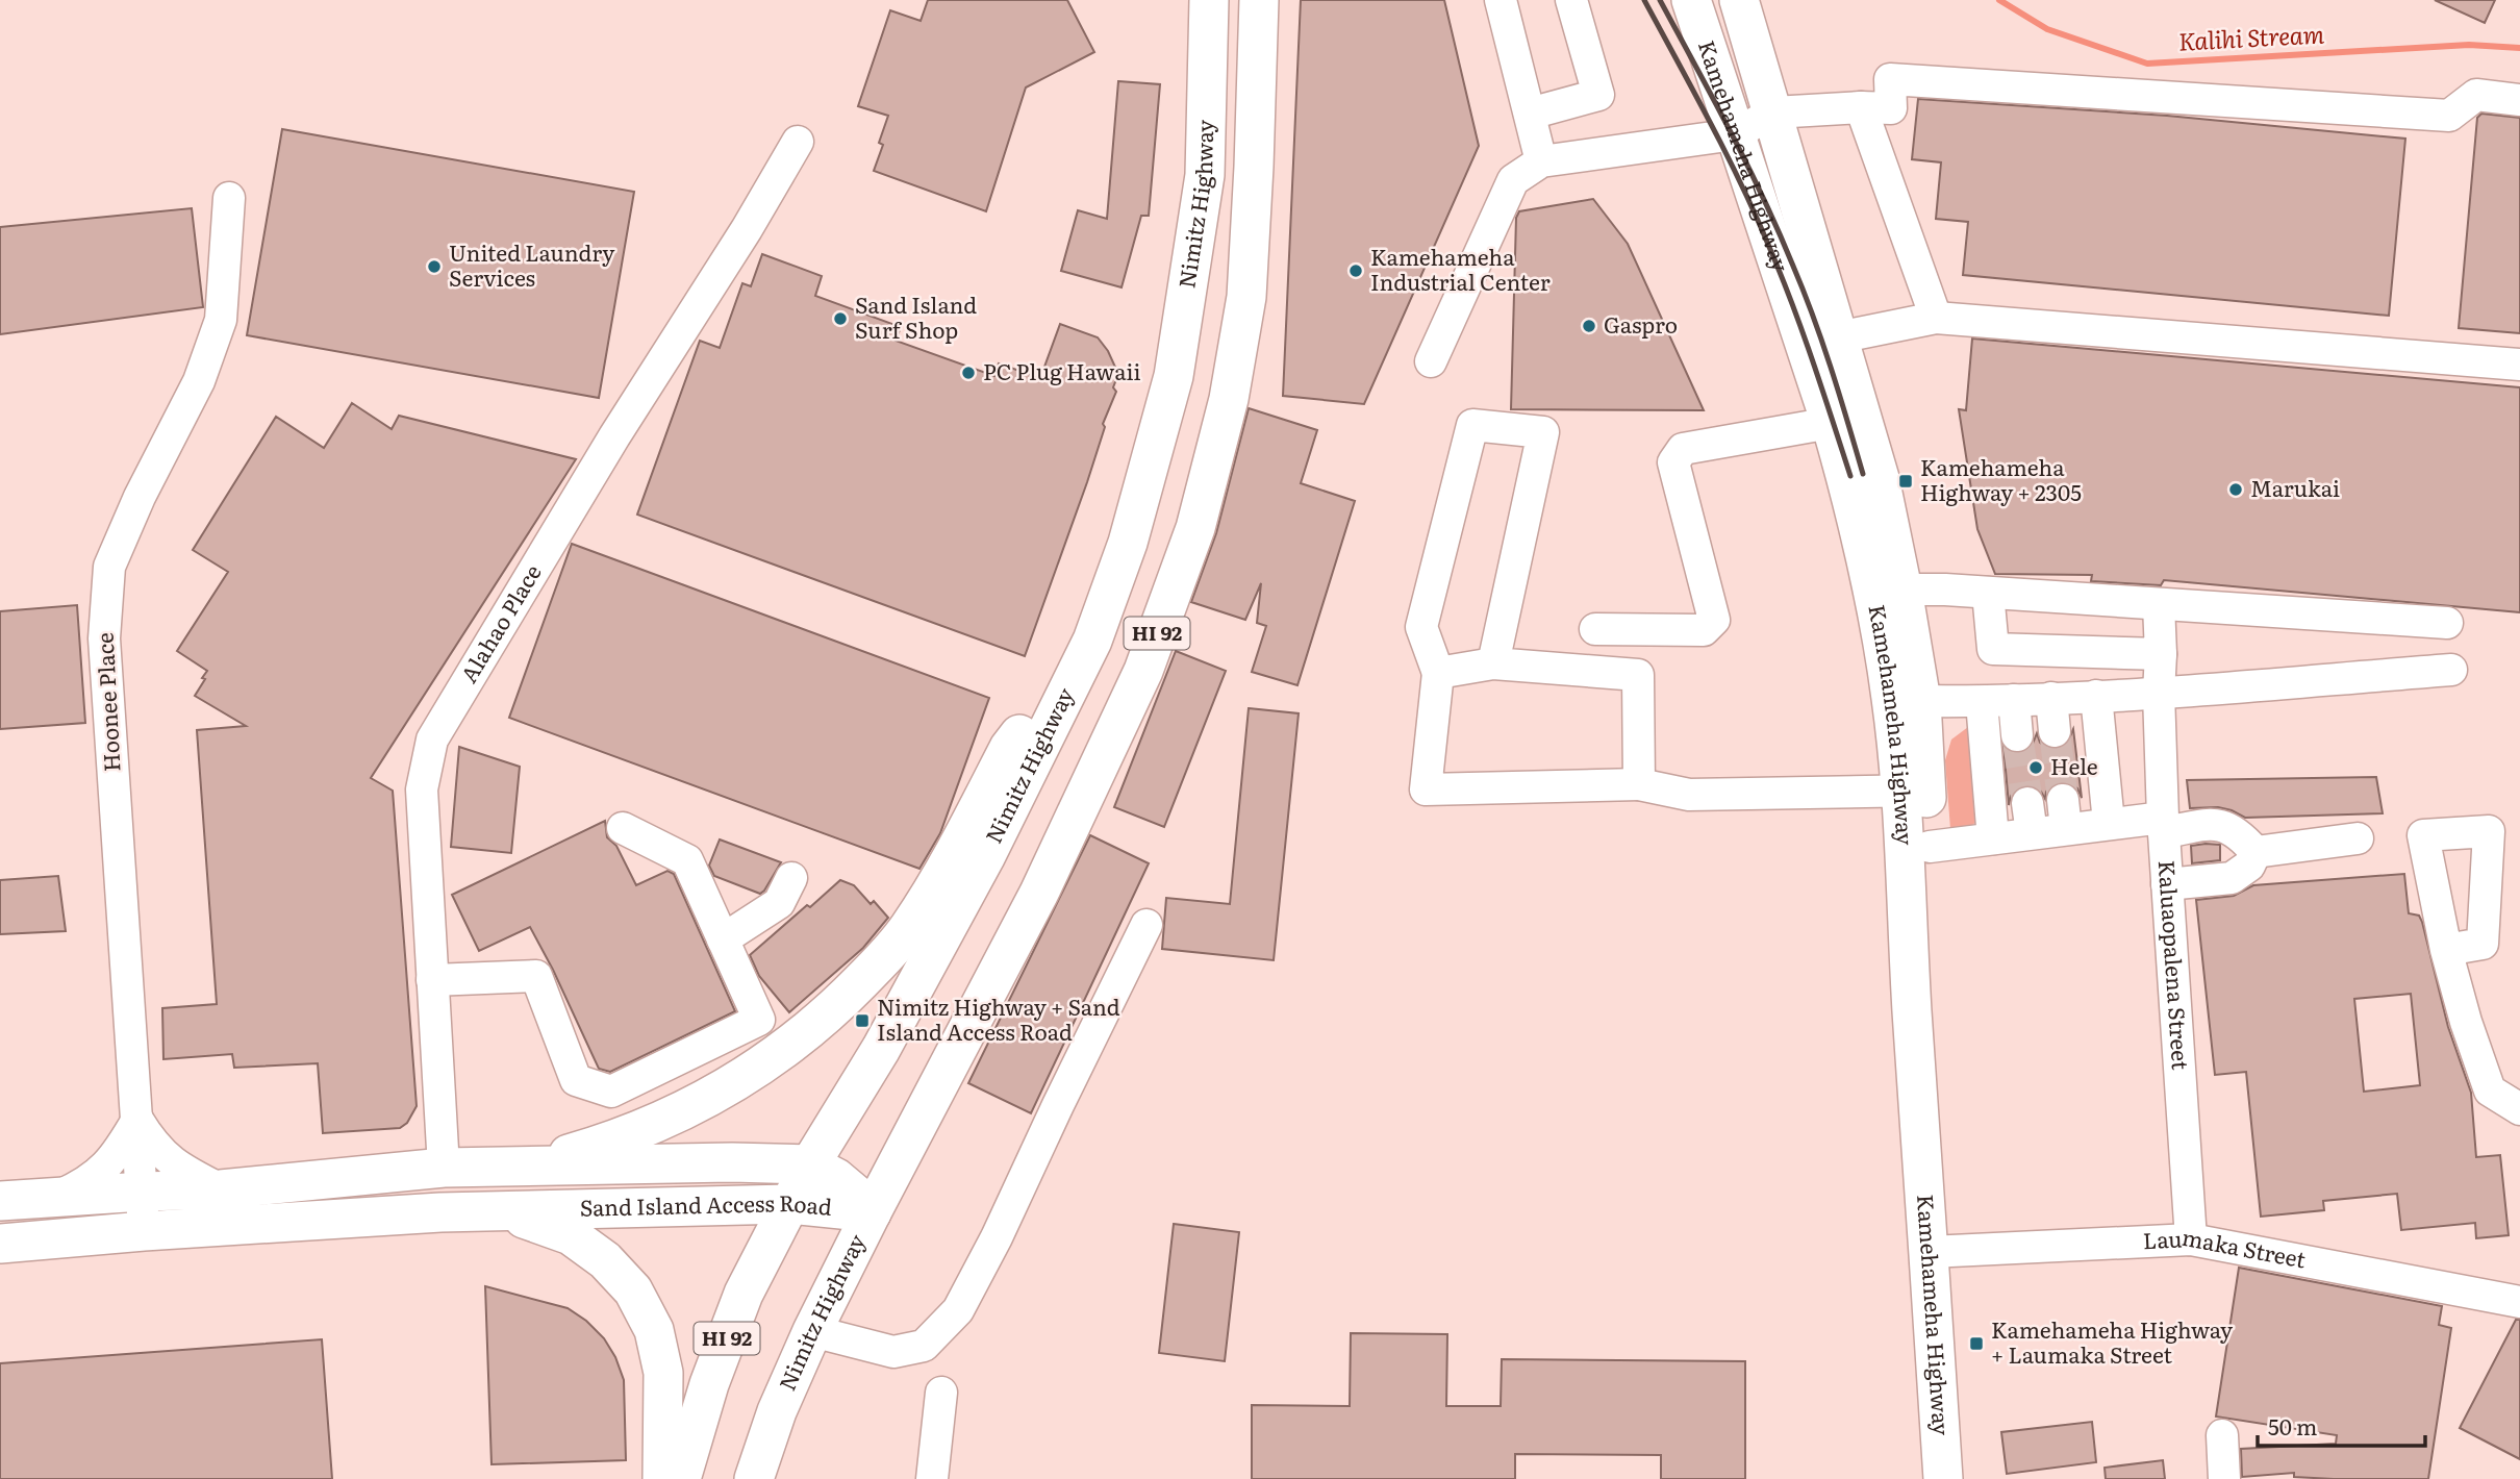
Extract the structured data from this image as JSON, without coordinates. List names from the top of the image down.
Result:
{
  "streets": {
    "main road": [
      "Kamehameha Highway",
      "Nimitz Highway",
      "HI 92",
      "Sand Island Access Road"
    ],
    "street": [
      "Alahao Place",
      "Hoonee Place",
      "Kaluaopalena Street",
      "Laumaka Street"
    ]
  },
  "crossings": [
    ["Kamehameha Highway", "Laumaka Street"],
    ["Nimitz Highway", "Sand Island Access Road"],
    ["Alahao Place", "Sand Island Access Road"],
    ["Hoonee Place", "Sand Island Access Road"],
    ["Kaluaopalena Street", "Laumaka Street"]
  ],
  "water": ["Kalihi Stream"],
  "places": {
    "other": [
      "United Laundry Services",
      "Kamehameha Industrial Center",
      "Sand Island Surf Shop",
      "Gaspro",
      "PC Plug Hawaii",
      "Marukai",
      "Hele"
    ],
    "transit": ["Kamehameha Highway + 2305", "Nimitz Highway + Sand Island Access Road", "Kamehameha Highway + Laumaka Street"]
  },
  "scale_bar": "50 m"
}
